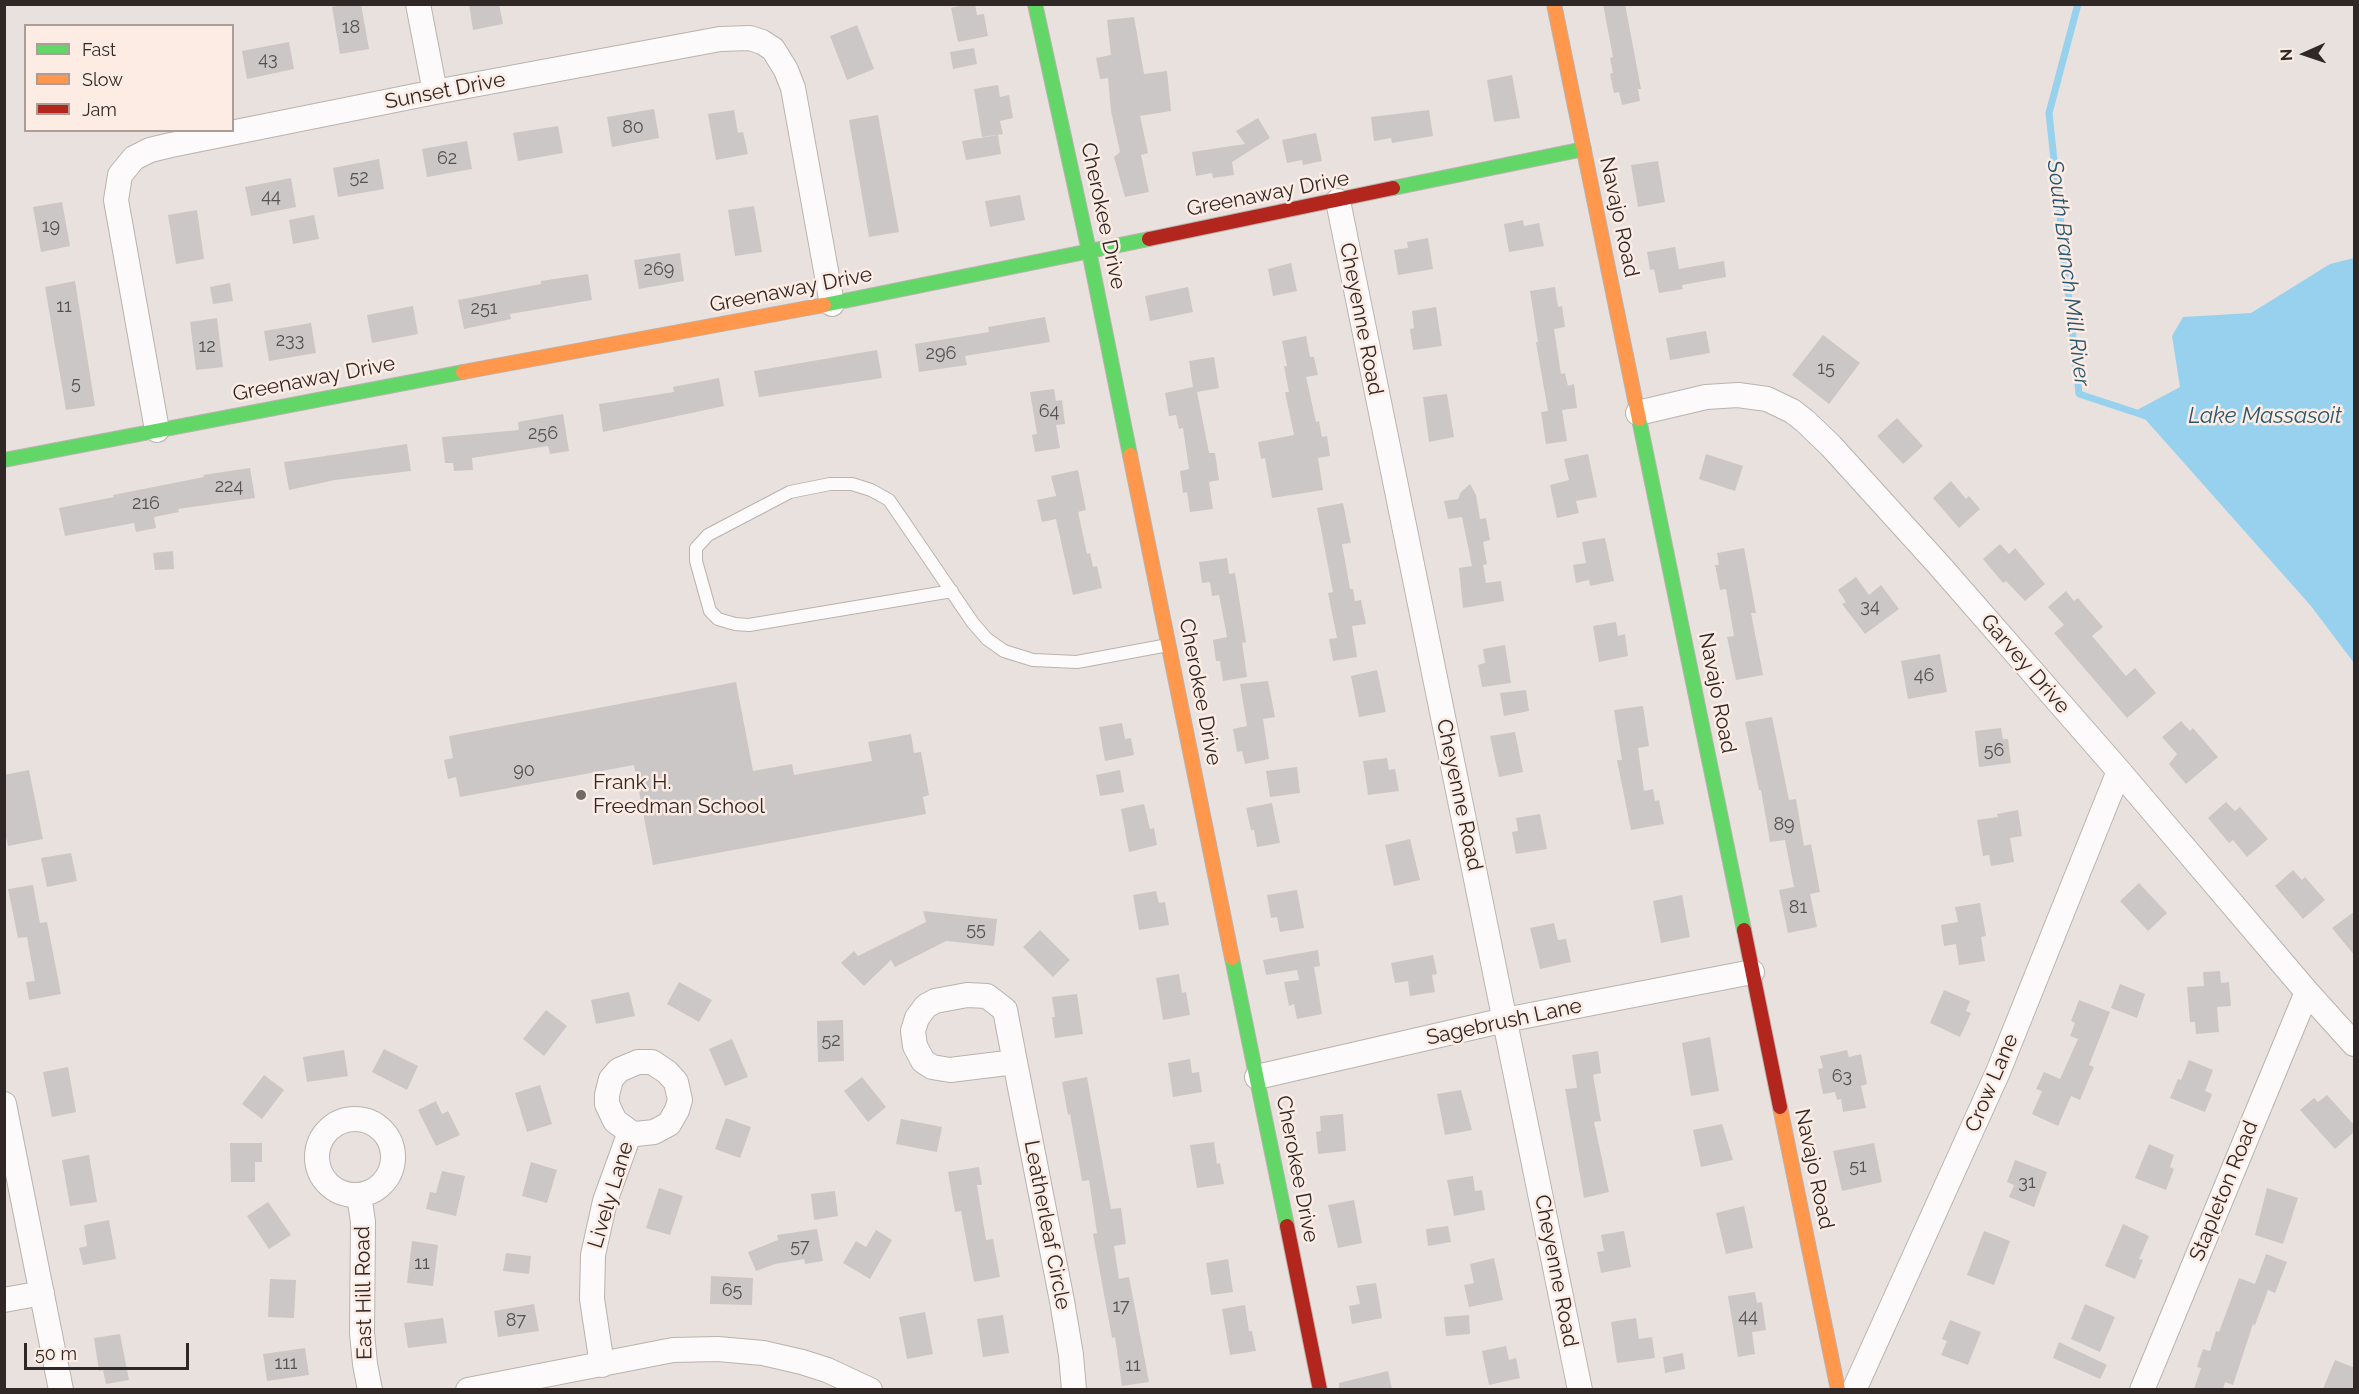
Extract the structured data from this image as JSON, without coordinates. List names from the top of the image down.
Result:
{
  "streets": {
    "street": [
      "Sunset Drive",
      "Greenaway Drive",
      "Cherokee Drive",
      "Navajo Road",
      "Cheyenne Road",
      "Garvey Drive",
      "Sagebrush Lane",
      "Crow Lane",
      "Stapleton Road",
      "Lively Lane",
      "Leatherleaf Circle",
      "East Hill Road"
    ]
  },
  "crossings": [
    ["Sunset Drive", "Greenaway Drive"],
    ["Greenaway Drive", "Cherokee Drive"],
    ["Greenaway Drive", "Navajo Road"],
    ["Greenaway Drive", "Cheyenne Road"],
    ["Cherokee Drive", "Sagebrush Lane"],
    ["Navajo Road", "Garvey Drive"],
    ["Navajo Road", "Sagebrush Lane"],
    ["Cheyenne Road", "Sagebrush Lane"],
    ["Garvey Drive", "Crow Lane"],
    ["Garvey Drive", "Stapleton Road"]
  ],
  "water": ["South Branch Mill River", "Lake Massasoit"],
  "places": ["Frank H. Freedman School"],
  "house_numbers": [
    "18",
    "43",
    "80",
    "62",
    "52",
    "44",
    "19",
    "269",
    "11",
    "251",
    "233",
    "12",
    "296",
    "15",
    "5",
    "64",
    "256",
    "224",
    "216",
    "34",
    "46",
    "56",
    "90",
    "89",
    "81",
    "55",
    "52",
    "63",
    "51",
    "31",
    "57",
    "11",
    "65",
    "17",
    "44",
    "87",
    "111",
    "11"
  ],
  "legend": ["Fast", "Slow", "Jam"],
  "scale_bar": "50 m",
  "north": "left"
}
